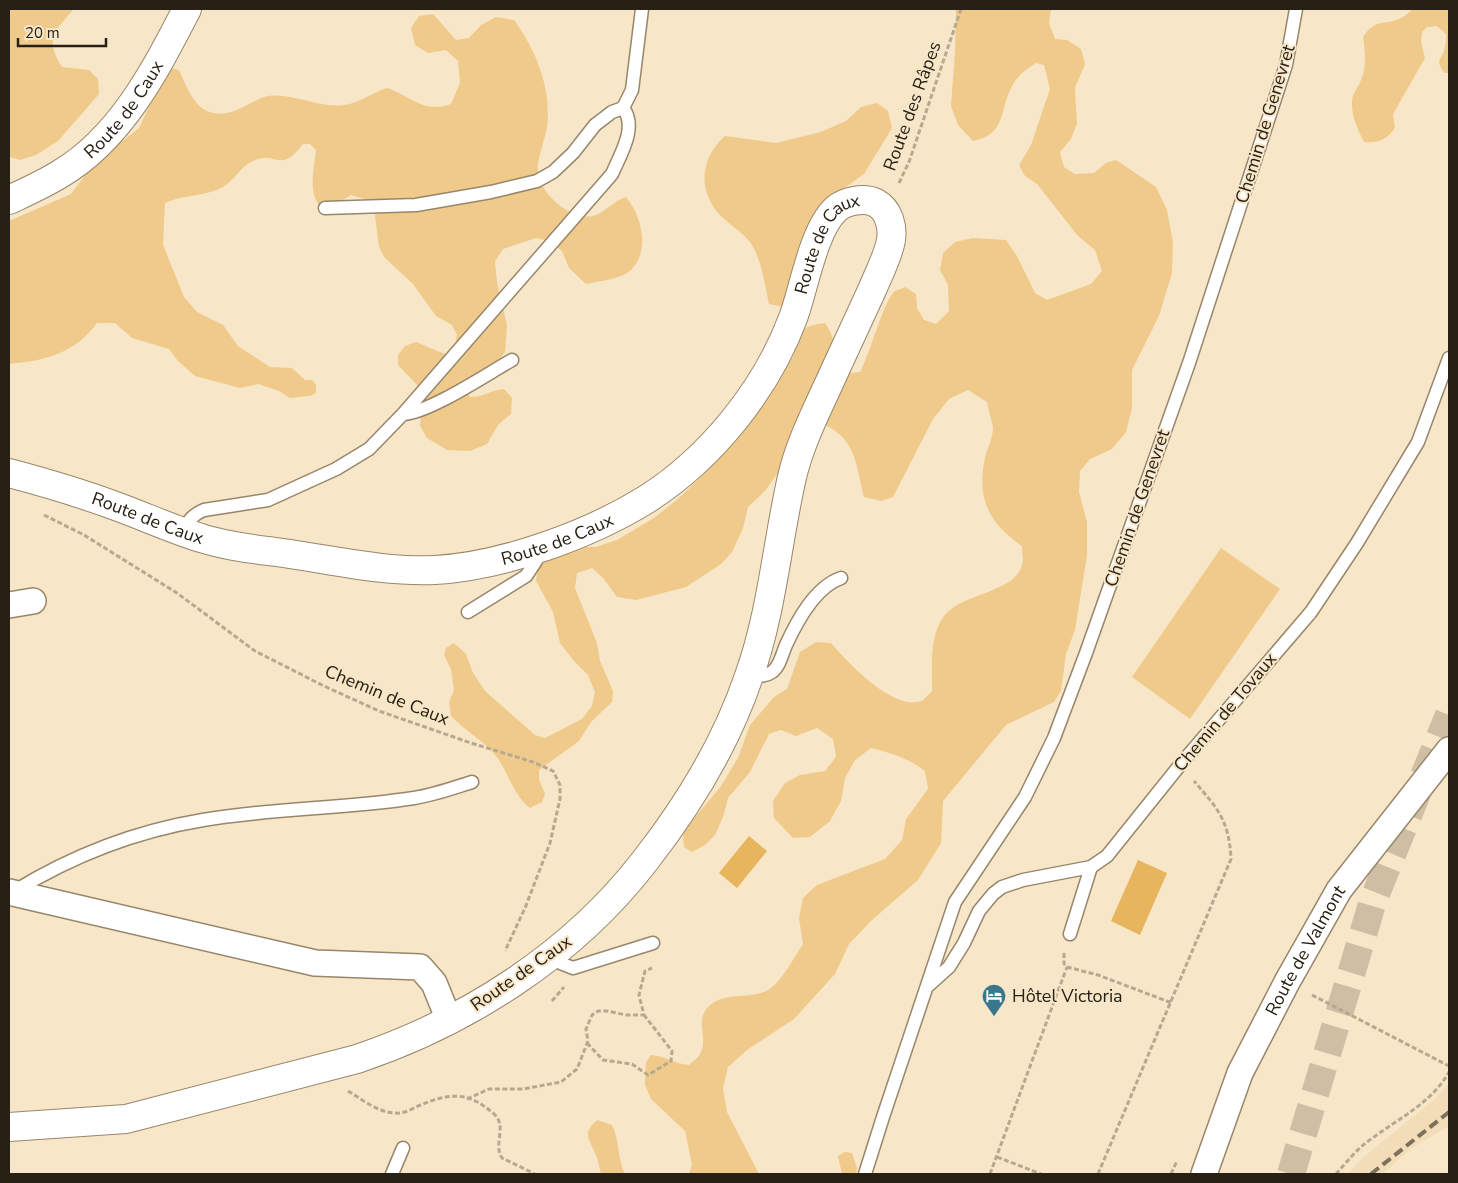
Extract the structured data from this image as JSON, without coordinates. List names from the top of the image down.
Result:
{
  "streets": {
    "street": ["Route de Caux", "Route de Valmont"],
    "lane": ["Chemin de Genevret", "Chemin de Tovaux"],
    "path": ["Route des Râpes", "Chemin de Caux"]
  },
  "crossings": [
    ["Route des Râpes", "Route de Caux"],
    ["Chemin de Genevret", "Chemin de Tovaux"]
  ],
  "places": {
    "hotel": ["Hôtel Victoria"]
  },
  "scale_bar": "20 m"
}
